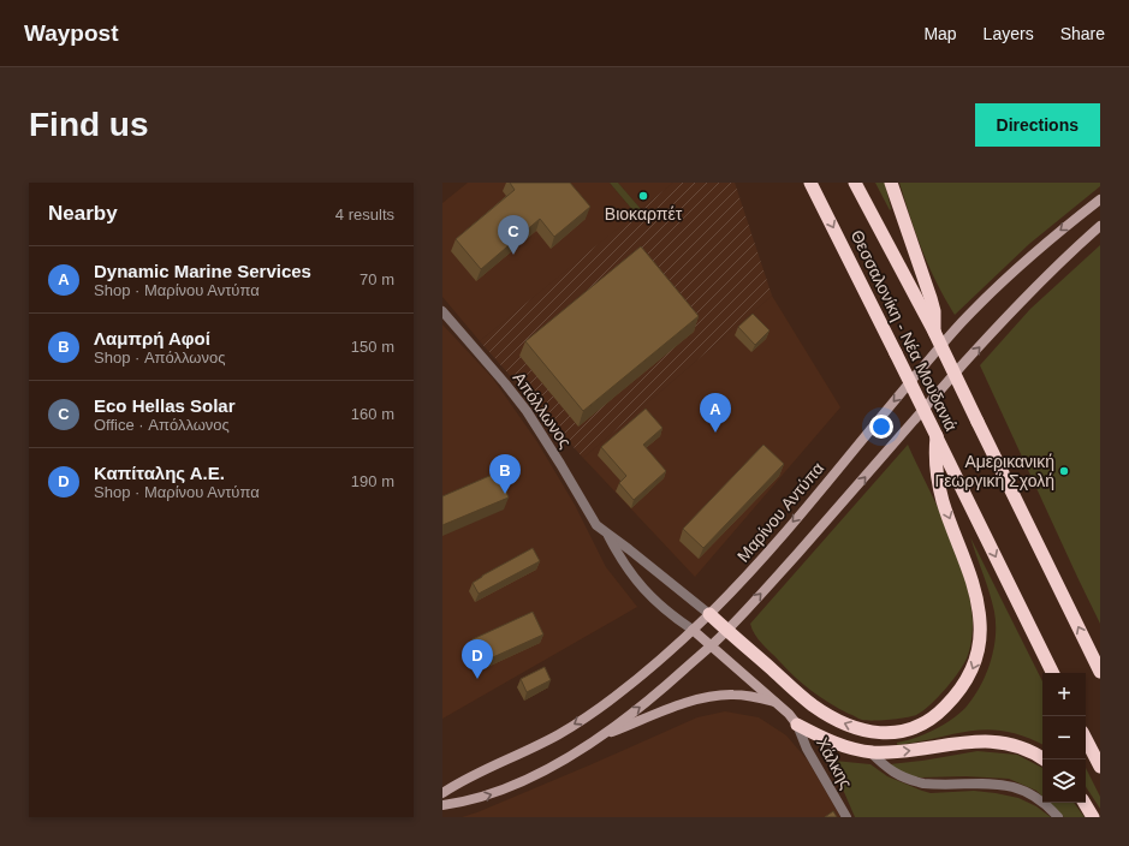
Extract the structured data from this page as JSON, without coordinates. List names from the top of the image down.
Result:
{
  "streets": {
    "highway": ["Θεσσαλονίκη - Νέα Μουδανιά"],
    "main road": ["Μαρίνου Αντύπα"],
    "street": ["Απόλλωνος", "Χάλκης"]
  },
  "places": ["Βιοκαρπέτ", "Αμερικανική Γεωργική Σχολή"],
  "page": {
    "header": "Waypost",
    "nav": ["Map", "Layers", "Share"],
    "buttons": "Directions",
    "title": "Find us",
    "heading": ["Nearby", "4 results"],
    "pins": [
      "C",
      "A",
      "B",
      "D"
    ],
    "list": [
      {
        "mark": "A",
        "name": "Dynamic Marine Services",
        "note": "Shop · Μαρίνου Αντύπα",
        "value": "70 m"
      },
      {
        "mark": "B",
        "name": "Λαμπρή Αφοί",
        "note": "Shop · Απόλλωνος",
        "value": "150 m"
      },
      {
        "mark": "C",
        "name": "Eco Hellas Solar",
        "note": "Office · Απόλλωνος",
        "value": "160 m"
      },
      {
        "mark": "D",
        "name": "Καπίταλης Α.Ε.",
        "note": "Shop · Μαρίνου Αντύπα",
        "value": "190 m"
      }
    ],
    "map_buttons": ["+", "−"]
  }
}
